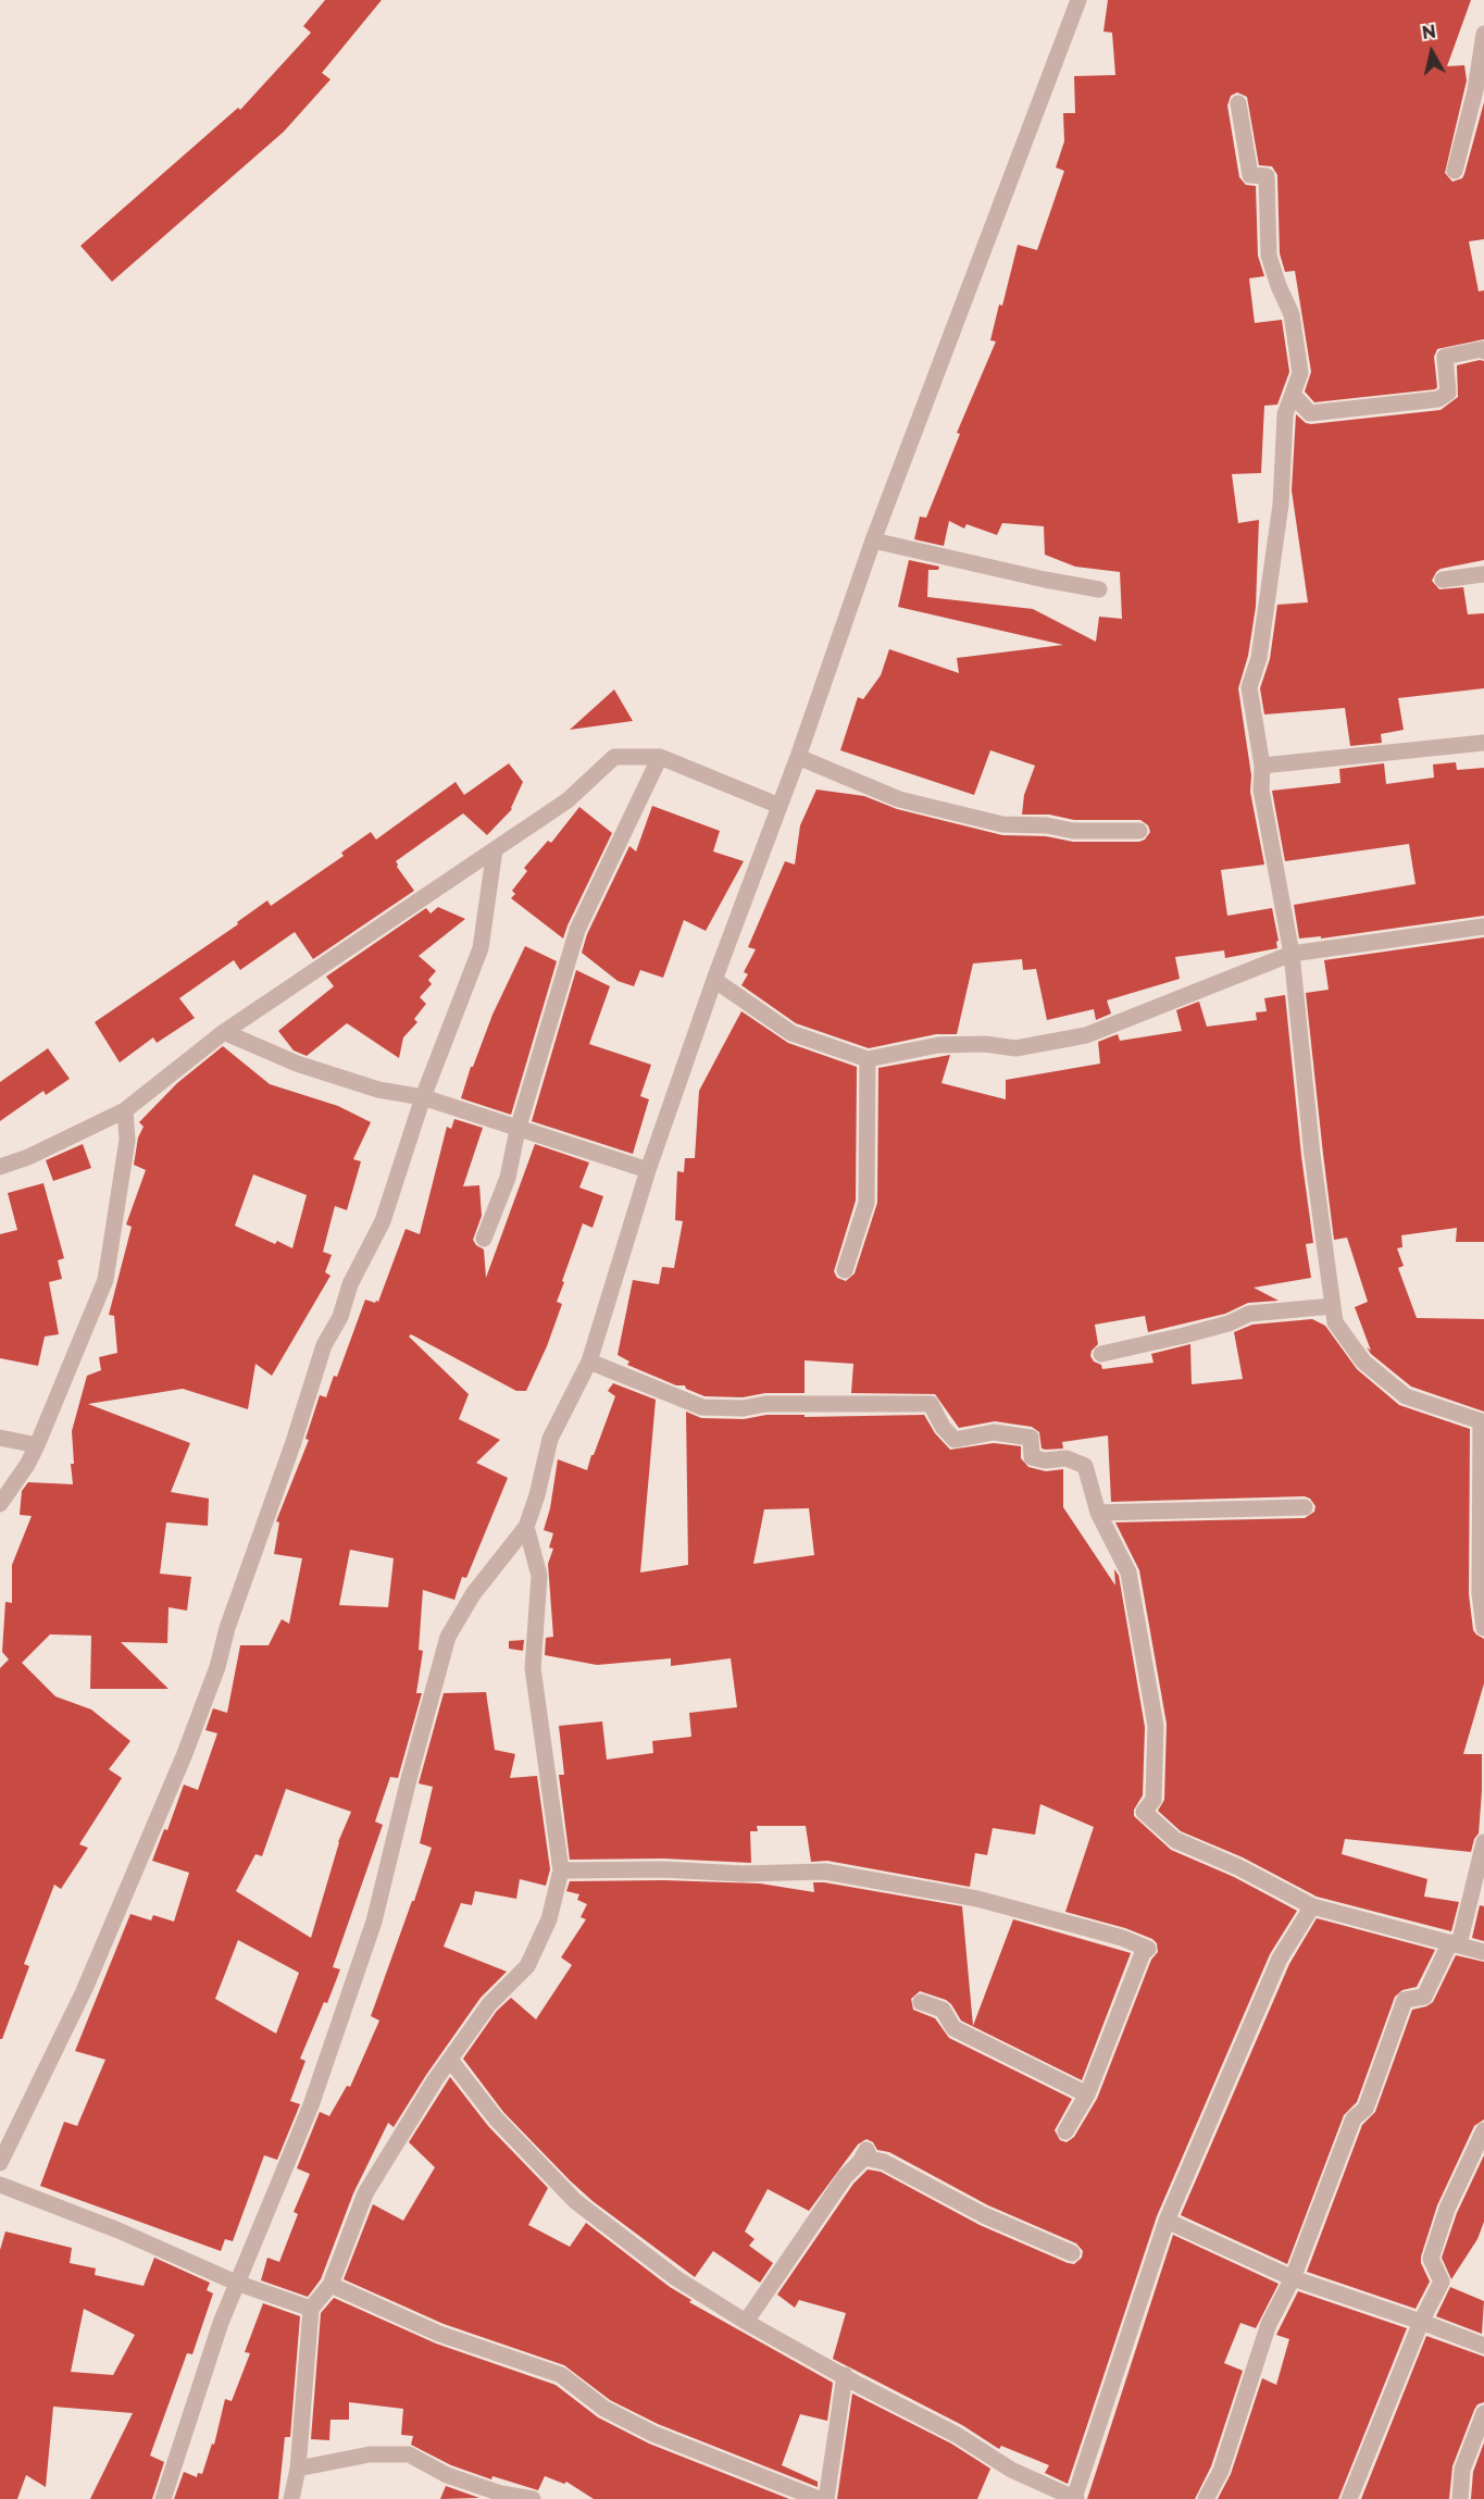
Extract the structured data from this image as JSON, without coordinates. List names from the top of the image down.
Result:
{
  "north": "top"
}
